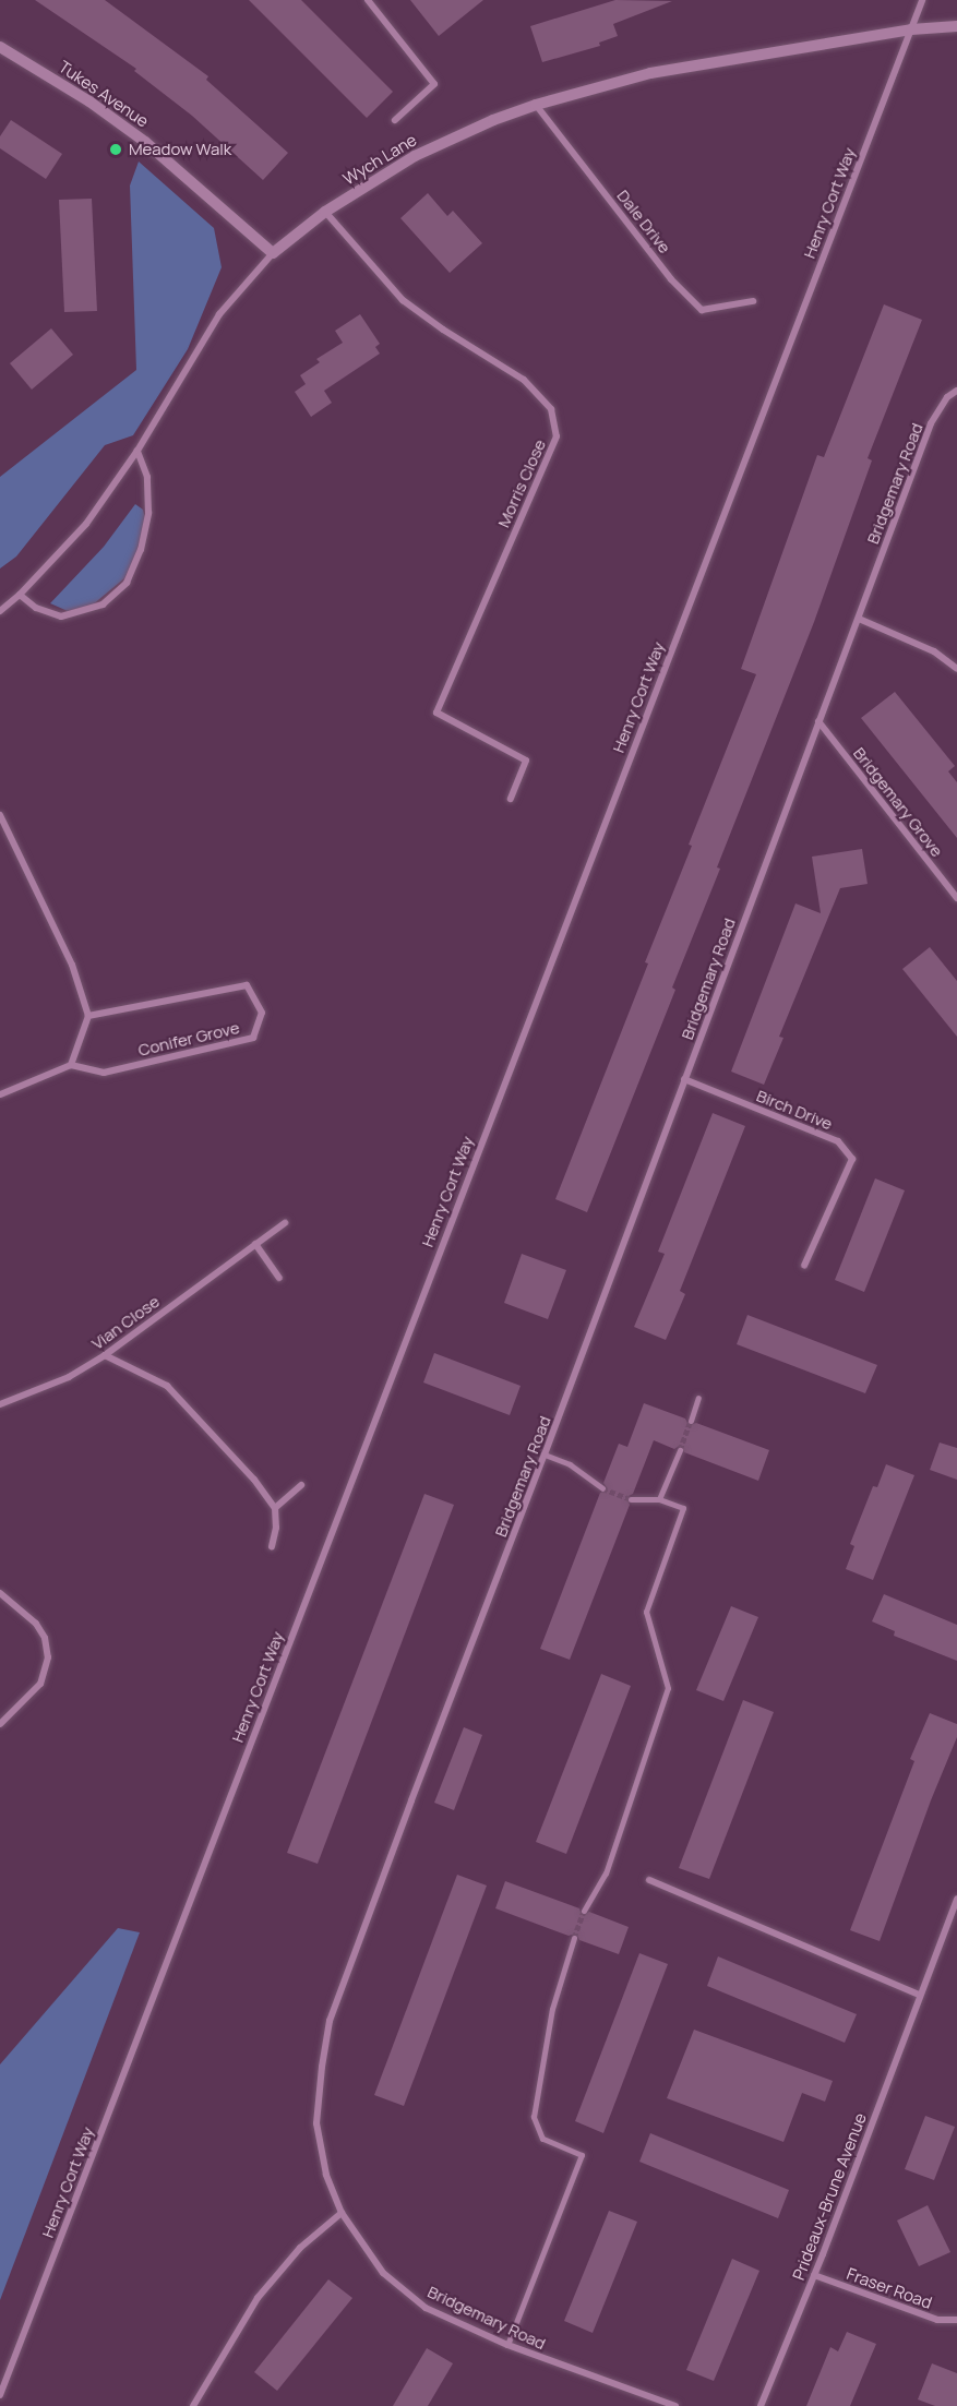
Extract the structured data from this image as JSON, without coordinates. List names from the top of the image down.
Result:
{
  "streets": {
    "street": [
      "Tukes Avenue",
      "Wych Lane",
      "Henry Cort Way",
      "Dale Drive",
      "Morris Close",
      "Bridgemary Road",
      "Bridgemary Grove",
      "Conifer Grove",
      "Birch Drive",
      "Vian Close",
      "Prideaux-Brune Avenue",
      "Fraser Road"
    ]
  },
  "crossings": [
    ["Tukes Avenue", "Wych Lane"],
    ["Wych Lane", "Henry Cort Way"],
    ["Wych Lane", "Dale Drive"],
    ["Wych Lane", "Morris Close"],
    ["Bridgemary Road", "Bridgemary Grove"],
    ["Bridgemary Road", "Birch Drive"],
    ["Prideaux-Brune Avenue", "Fraser Road"]
  ],
  "places": ["Meadow Walk"]
}
